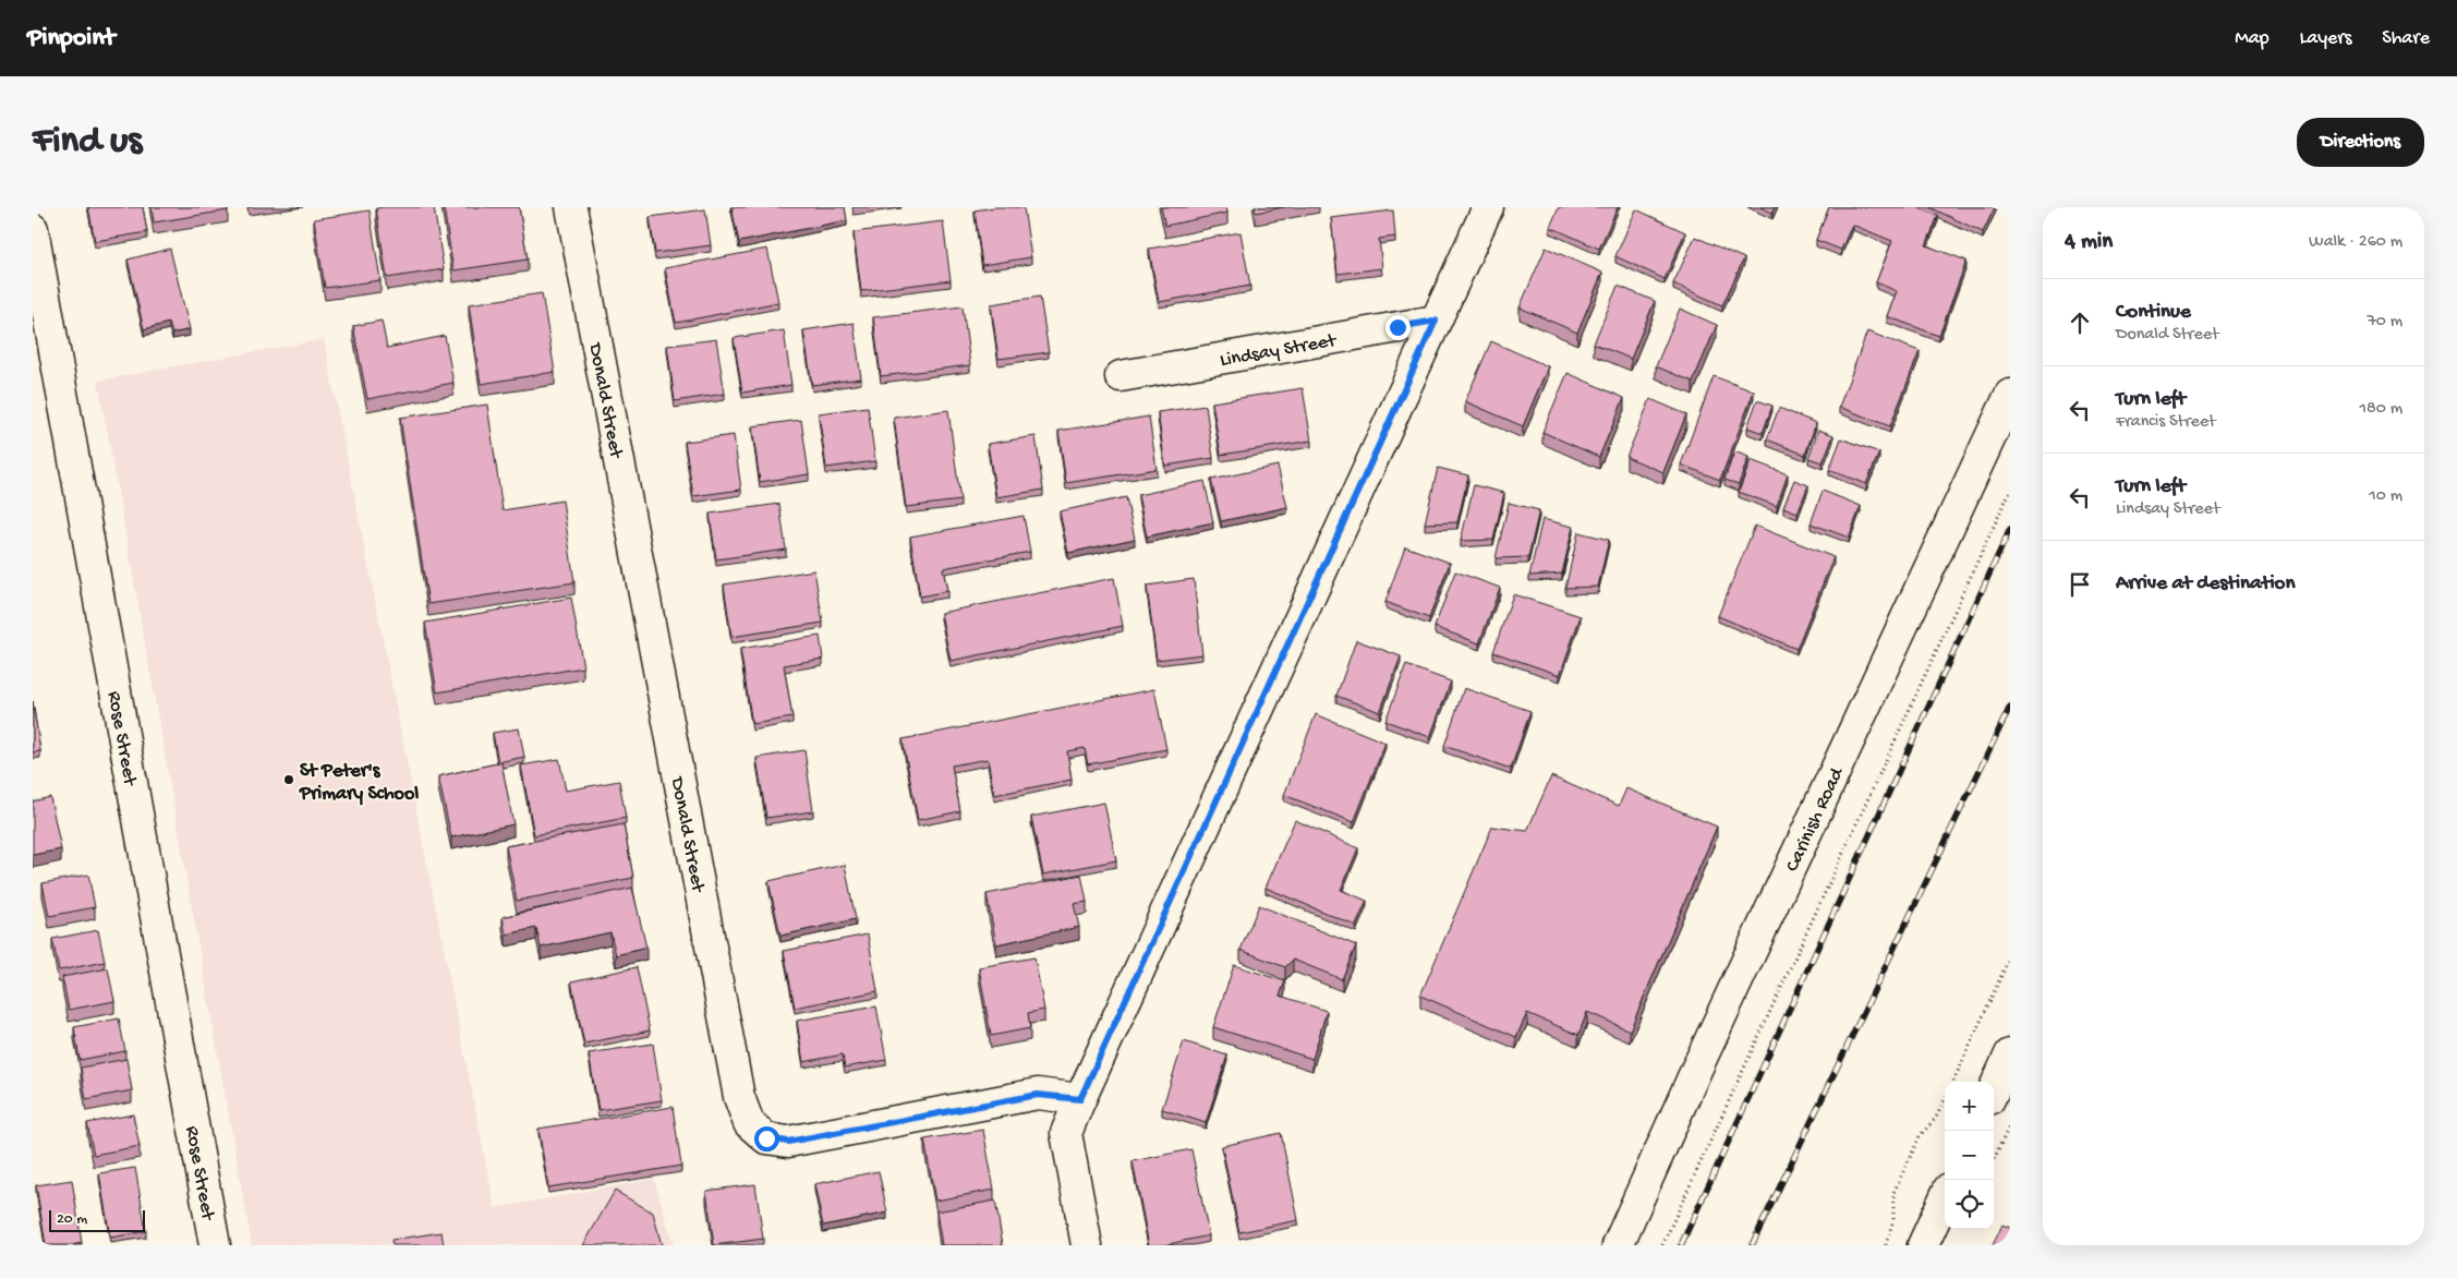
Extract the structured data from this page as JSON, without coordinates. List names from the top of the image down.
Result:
{
  "streets": {
    "street": [
      "Lindsay Street",
      "Donald Street",
      "Rose Street",
      "Carinish Road"
    ]
  },
  "places": ["St Peter's Primary School"],
  "scale_bar": "20 m",
  "page": {
    "header": "Pinpoint",
    "nav": ["Map", "Layers", "Share"],
    "buttons": "Directions",
    "title": "Find us",
    "heading": ["4 min", "Walk · 260 m"],
    "list": [
      ["Continue", "Donald Street", "70 m"],
      ["Turn left", "Francis Street", "180 m"],
      ["Turn left", "Lindsay Street", "10 m"],
      "Arrive at destination"
    ],
    "map_buttons": ["+", "−"],
    "scale": "20 m"
  }
}
